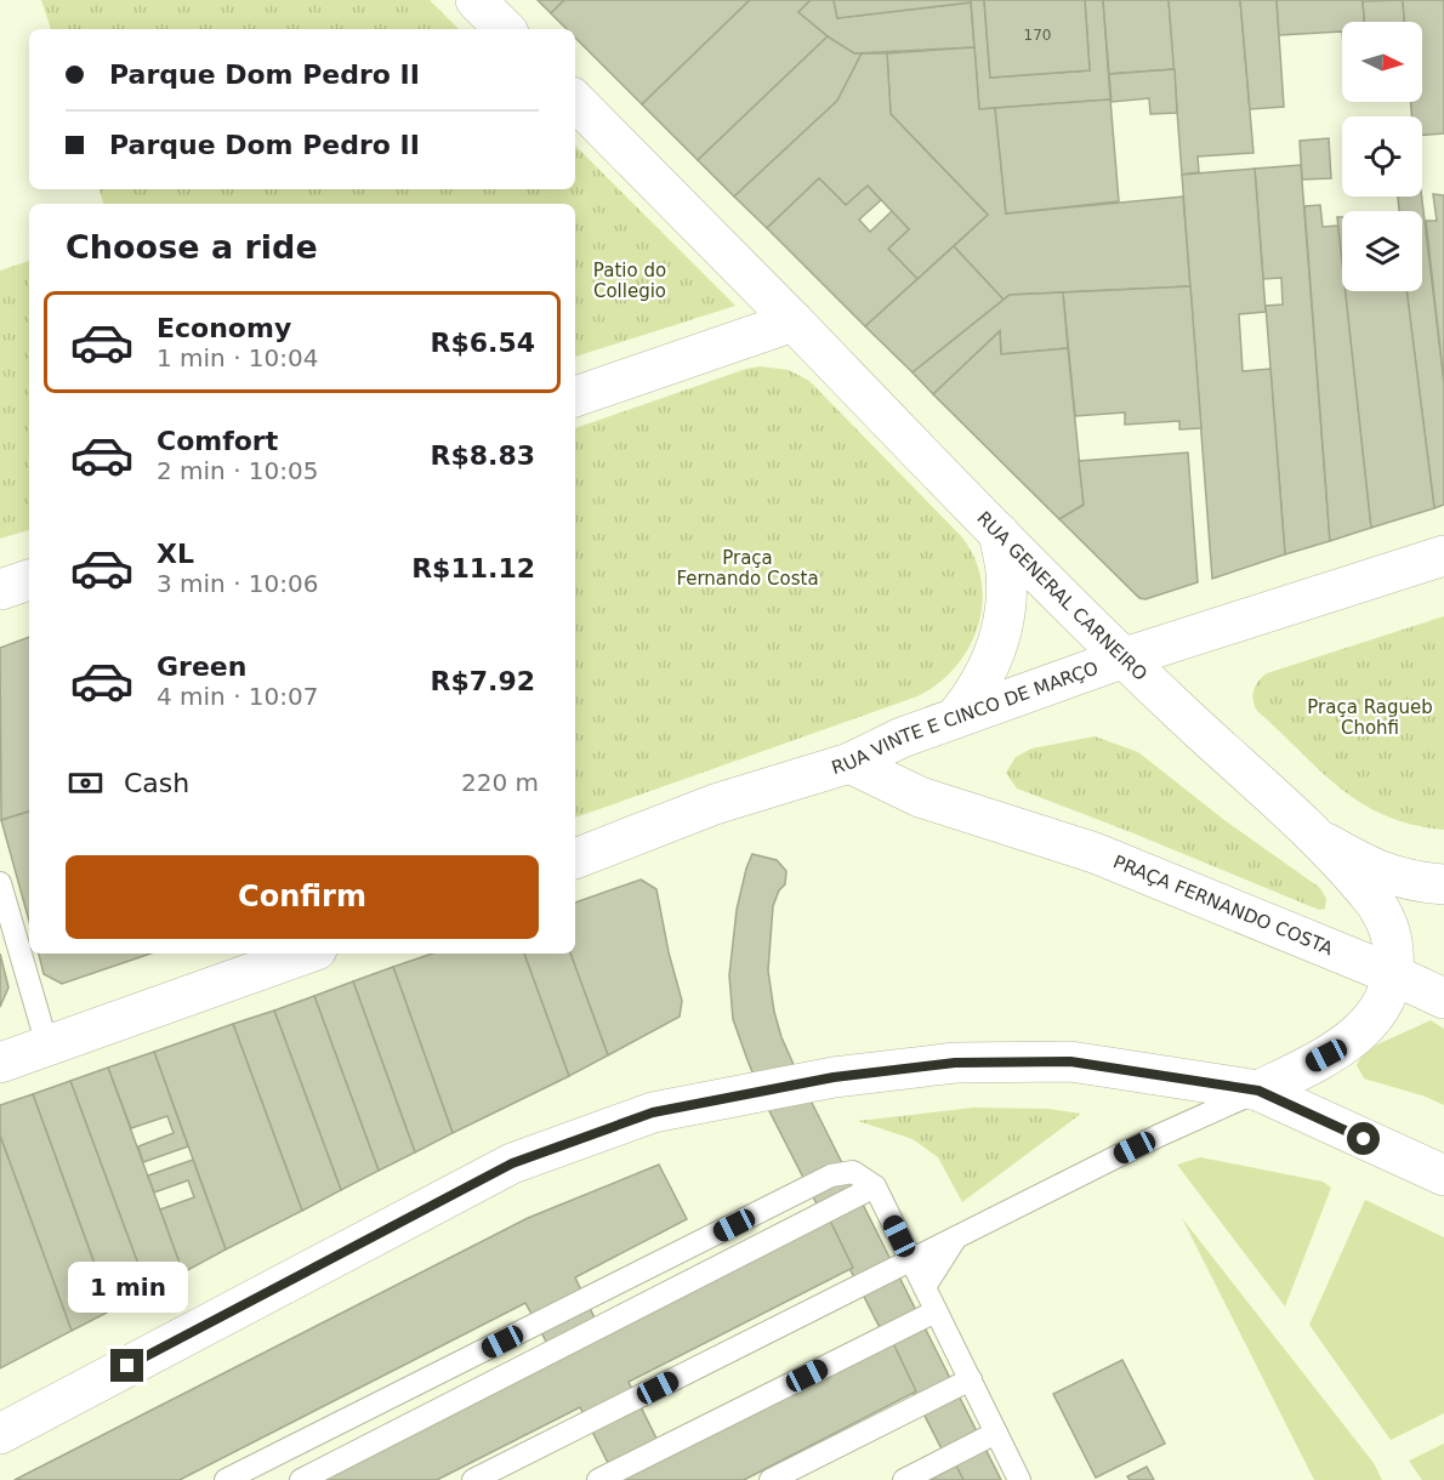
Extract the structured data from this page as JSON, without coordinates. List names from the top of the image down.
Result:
{
  "streets": {
    "street": ["RUA GENERAL CARNEIRO", "RUA VINTE E CINCO DE MARÇO", "PRAÇA FERNANDO COSTA"]
  },
  "crossings": [
    ["RUA GENERAL CARNEIRO", "RUA VINTE E CINCO DE MARÇO"],
    ["RUA GENERAL CARNEIRO", "PRAÇA FERNANDO COSTA"],
    ["RUA VINTE E CINCO DE MARÇO", "PRAÇA FERNANDO COSTA"]
  ],
  "parks": ["Patio do Collegio", "Praça Fernando Costa", "Praça Ragueb Chohfi"],
  "house_numbers": ["170"],
  "north": "right",
  "page": {
    "banner": ["Parque Dom Pedro II", "Parque Dom Pedro II"],
    "heading": "Choose a ride",
    "list": [
      {
        "name": "Economy",
        "note": "1 min · 10:04",
        "value": "R$6.54"
      },
      {
        "name": "Comfort",
        "note": "2 min · 10:05",
        "value": "R$8.83"
      },
      {
        "name": "XL",
        "note": "3 min · 10:06",
        "value": "R$11.12"
      },
      {
        "name": "Green",
        "note": "4 min · 10:07",
        "value": "R$7.92"
      }
    ],
    "pay": ["Cash", "220 m"],
    "buttons": "Confirm",
    "bubble": "1 min"
  }
}
